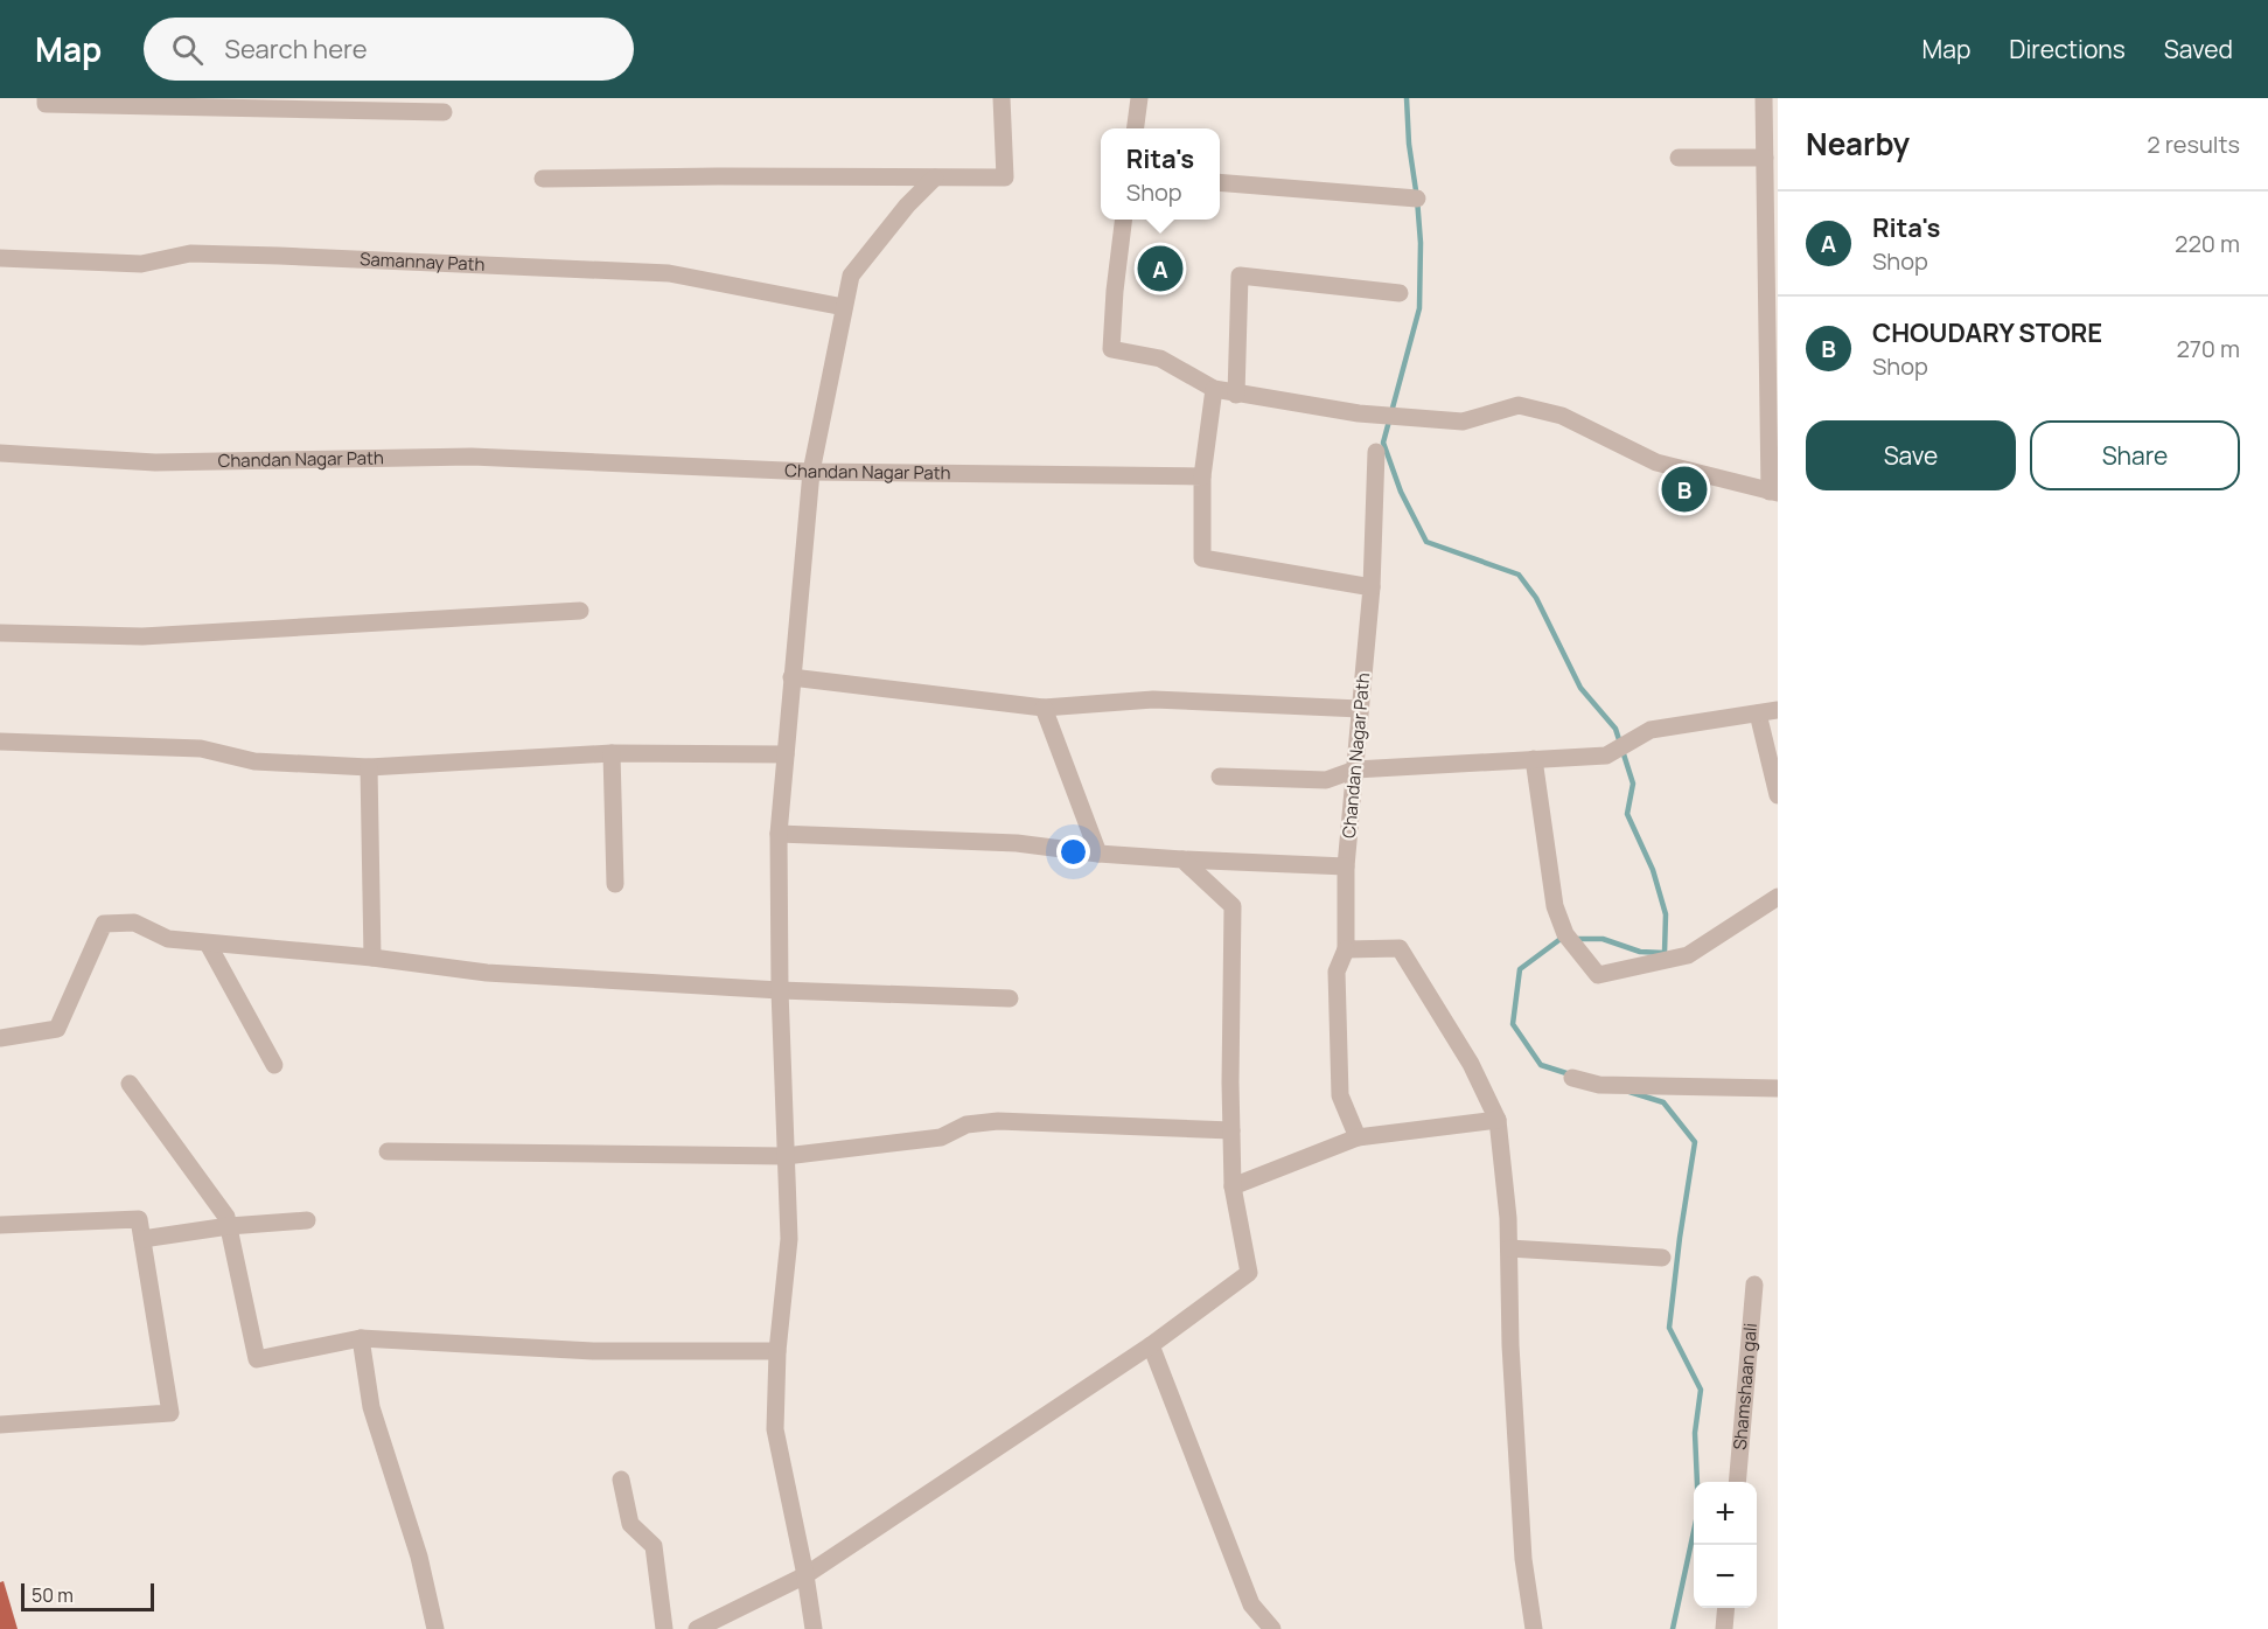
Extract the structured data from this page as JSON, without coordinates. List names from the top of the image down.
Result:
{
  "streets": {
    "street": ["Samannay Path", "Chandan Nagar Path", "Shamshaan gali"]
  },
  "scale_bar": "50 m",
  "page": {
    "header": "Map",
    "search": "Search here",
    "nav": ["Map", "Directions", "Saved"],
    "heading": ["Nearby", "2 results"],
    "popup": ["Rita's", "Shop"],
    "list": [
      {
        "mark": "A",
        "name": "Rita's",
        "note": "Shop",
        "value": "220 m"
      },
      {
        "mark": "B",
        "name": "CHOUDARY STORE",
        "note": "Shop",
        "value": "270 m"
      }
    ],
    "pins": ["A", "B"],
    "buttons": ["Save", "Share"],
    "map_buttons": ["+", "−"],
    "scale": "50 m"
  }
}
